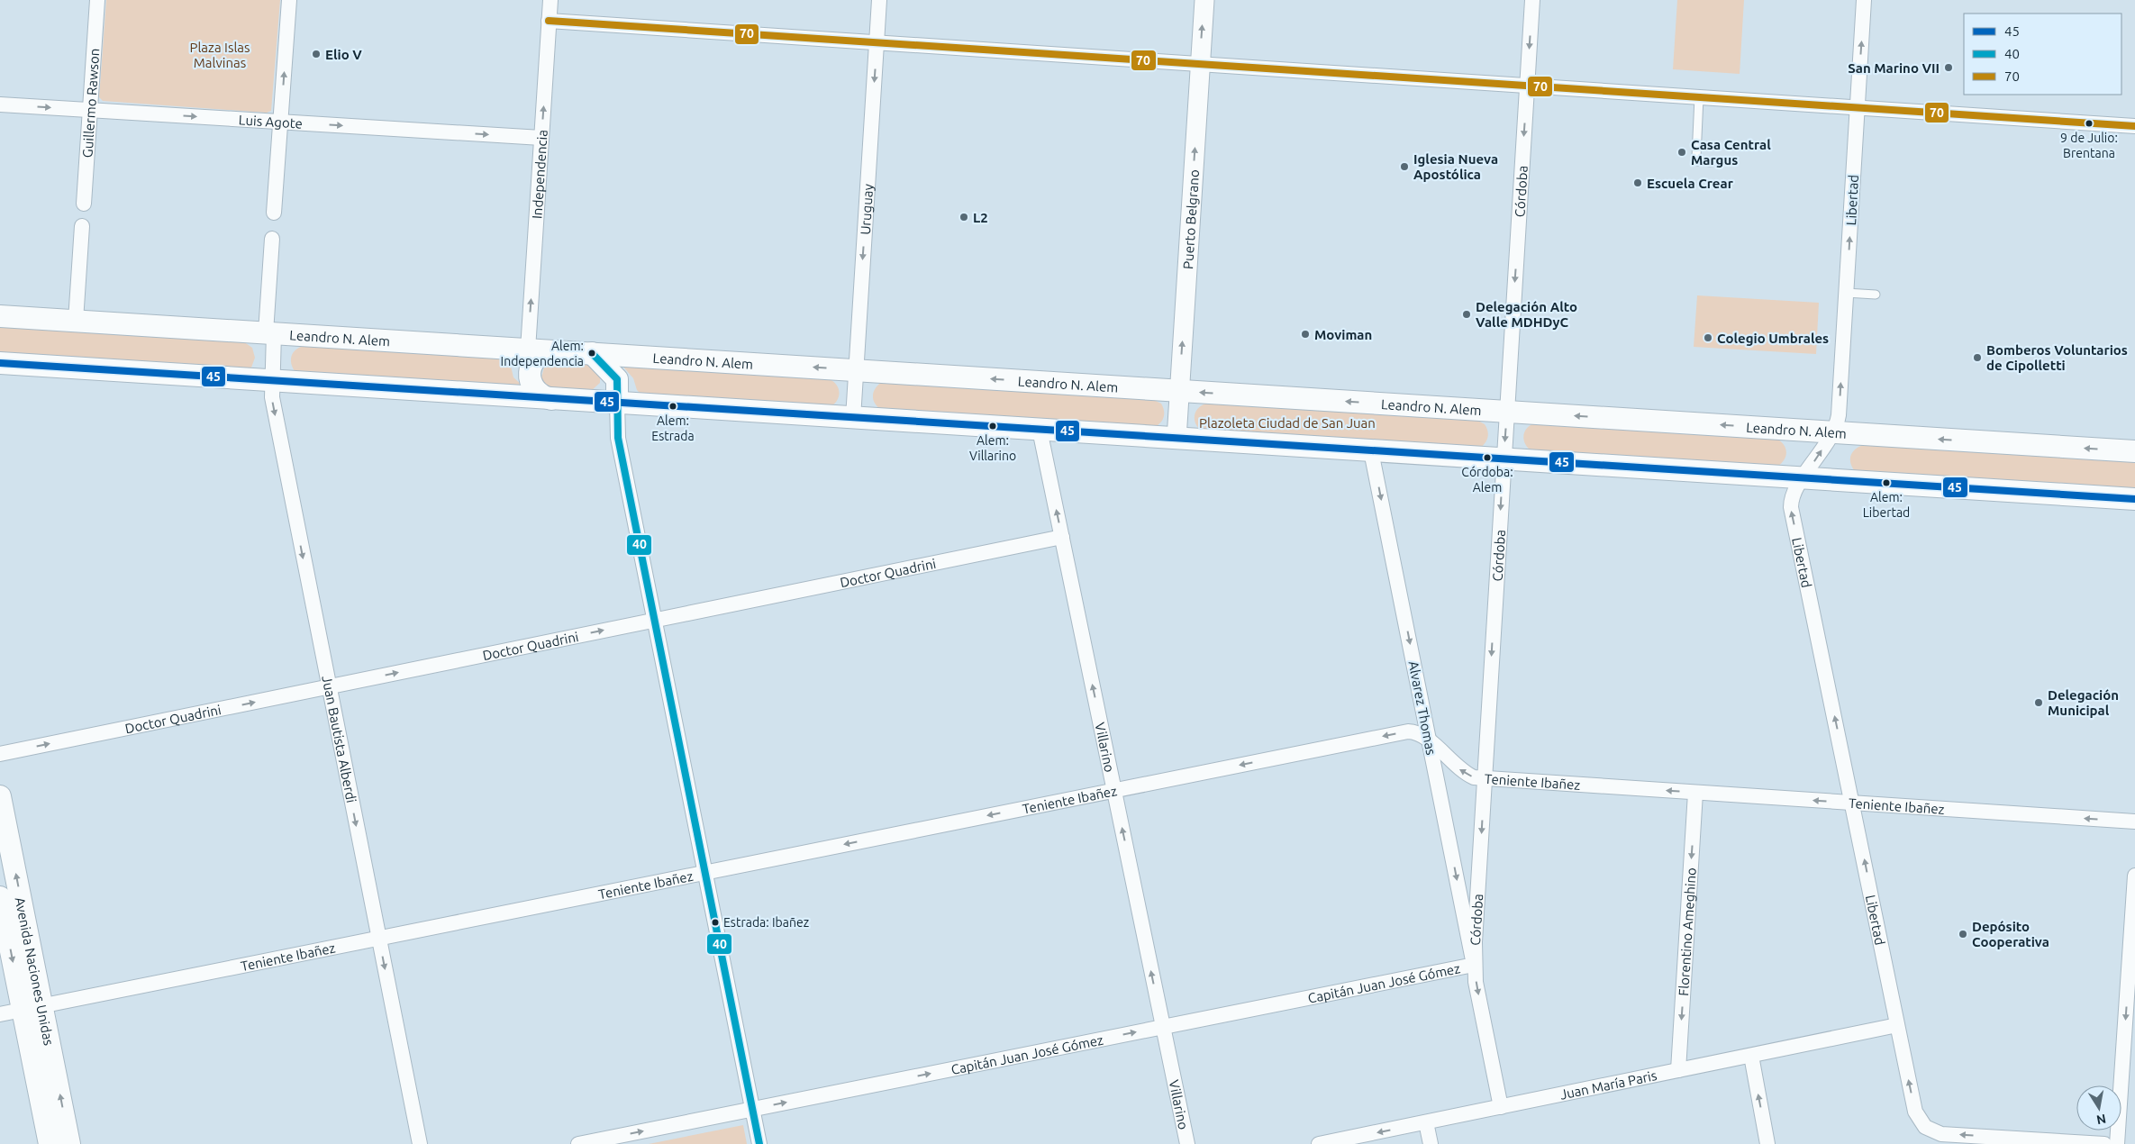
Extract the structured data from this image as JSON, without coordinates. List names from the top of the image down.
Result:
{
  "streets": {
    "main road": ["Leandro N. Alem", "Avenida Naciones Unidas"],
    "street": [
      "Guillermo Rawson",
      "Luis Agote",
      "Independencia",
      "Córdoba",
      "Libertad",
      "Uruguay",
      "Puerto Belgrano",
      "Doctor Quadrini",
      "Alvarez Thomas",
      "Juan Bautista Alberdi",
      "Villarino",
      "Teniente Ibañez",
      "Florentino Ameghino",
      "Capitán Juan José Gómez",
      "Juan María Paris"
    ]
  },
  "crossings": [
    ["Guillermo Rawson", "Luis Agote"],
    ["Luis Agote", "Independencia"],
    ["Independencia", "Leandro N. Alem"],
    ["Córdoba", "Leandro N. Alem"],
    ["Córdoba", "Alvarez Thomas"],
    ["Córdoba", "Teniente Ibañez"],
    ["Córdoba", "Capitán Juan José Gómez"],
    ["Córdoba", "Juan María Paris"],
    ["Libertad", "Leandro N. Alem"],
    ["Libertad", "Teniente Ibañez"],
    ["Libertad", "Juan María Paris"],
    ["Uruguay", "Leandro N. Alem"],
    ["Puerto Belgrano", "Leandro N. Alem"],
    ["Leandro N. Alem", "Juan Bautista Alberdi"],
    ["Doctor Quadrini", "Juan Bautista Alberdi"],
    ["Doctor Quadrini", "Villarino"],
    ["Alvarez Thomas", "Teniente Ibañez"],
    ["Alvarez Thomas", "Capitán Juan José Gómez"],
    ["Juan Bautista Alberdi", "Teniente Ibañez"],
    ["Villarino", "Teniente Ibañez"],
    ["Villarino", "Capitán Juan José Gómez"],
    ["Teniente Ibañez", "Florentino Ameghino"],
    ["Teniente Ibañez", "Avenida Naciones Unidas"],
    ["Florentino Ameghino", "Juan María Paris"]
  ],
  "one_way": [
    "Luis Agote",
    "Independencia",
    "Córdoba",
    "Libertad",
    "Uruguay",
    "Puerto Belgrano",
    "Doctor Quadrini",
    "Alvarez Thomas",
    "Juan Bautista Alberdi",
    "Villarino",
    "Teniente Ibañez",
    "Florentino Ameghino",
    "Capitán Juan José Gómez"
  ],
  "parks": ["Plaza Islas Malvinas", "Plazoleta Ciudad de San Juan"],
  "places": [
    "Elio V",
    "San Marino VII",
    "9 de Julio: Brentana",
    "Casa Central Margus",
    "Iglesia Nueva Apostólica",
    "Escuela Crear",
    "L2",
    "Delegación Alto Valle MDHDyC",
    "Moviman",
    "Colegio Umbrales",
    "Alem: Independencia",
    "Bomberos Voluntarios de Cipolletti",
    "Alem: Estrada",
    "Alem: Villarino",
    "Córdoba: Alem",
    "Alem: Libertad",
    "Delegación Municipal",
    "Estrada: Ibañez",
    "Depósito Cooperativa"
  ],
  "lines": ["transit line 70", "transit line 40", "transit line 45"],
  "legend": ["45", "40", "70"],
  "north": "bottom"
}
